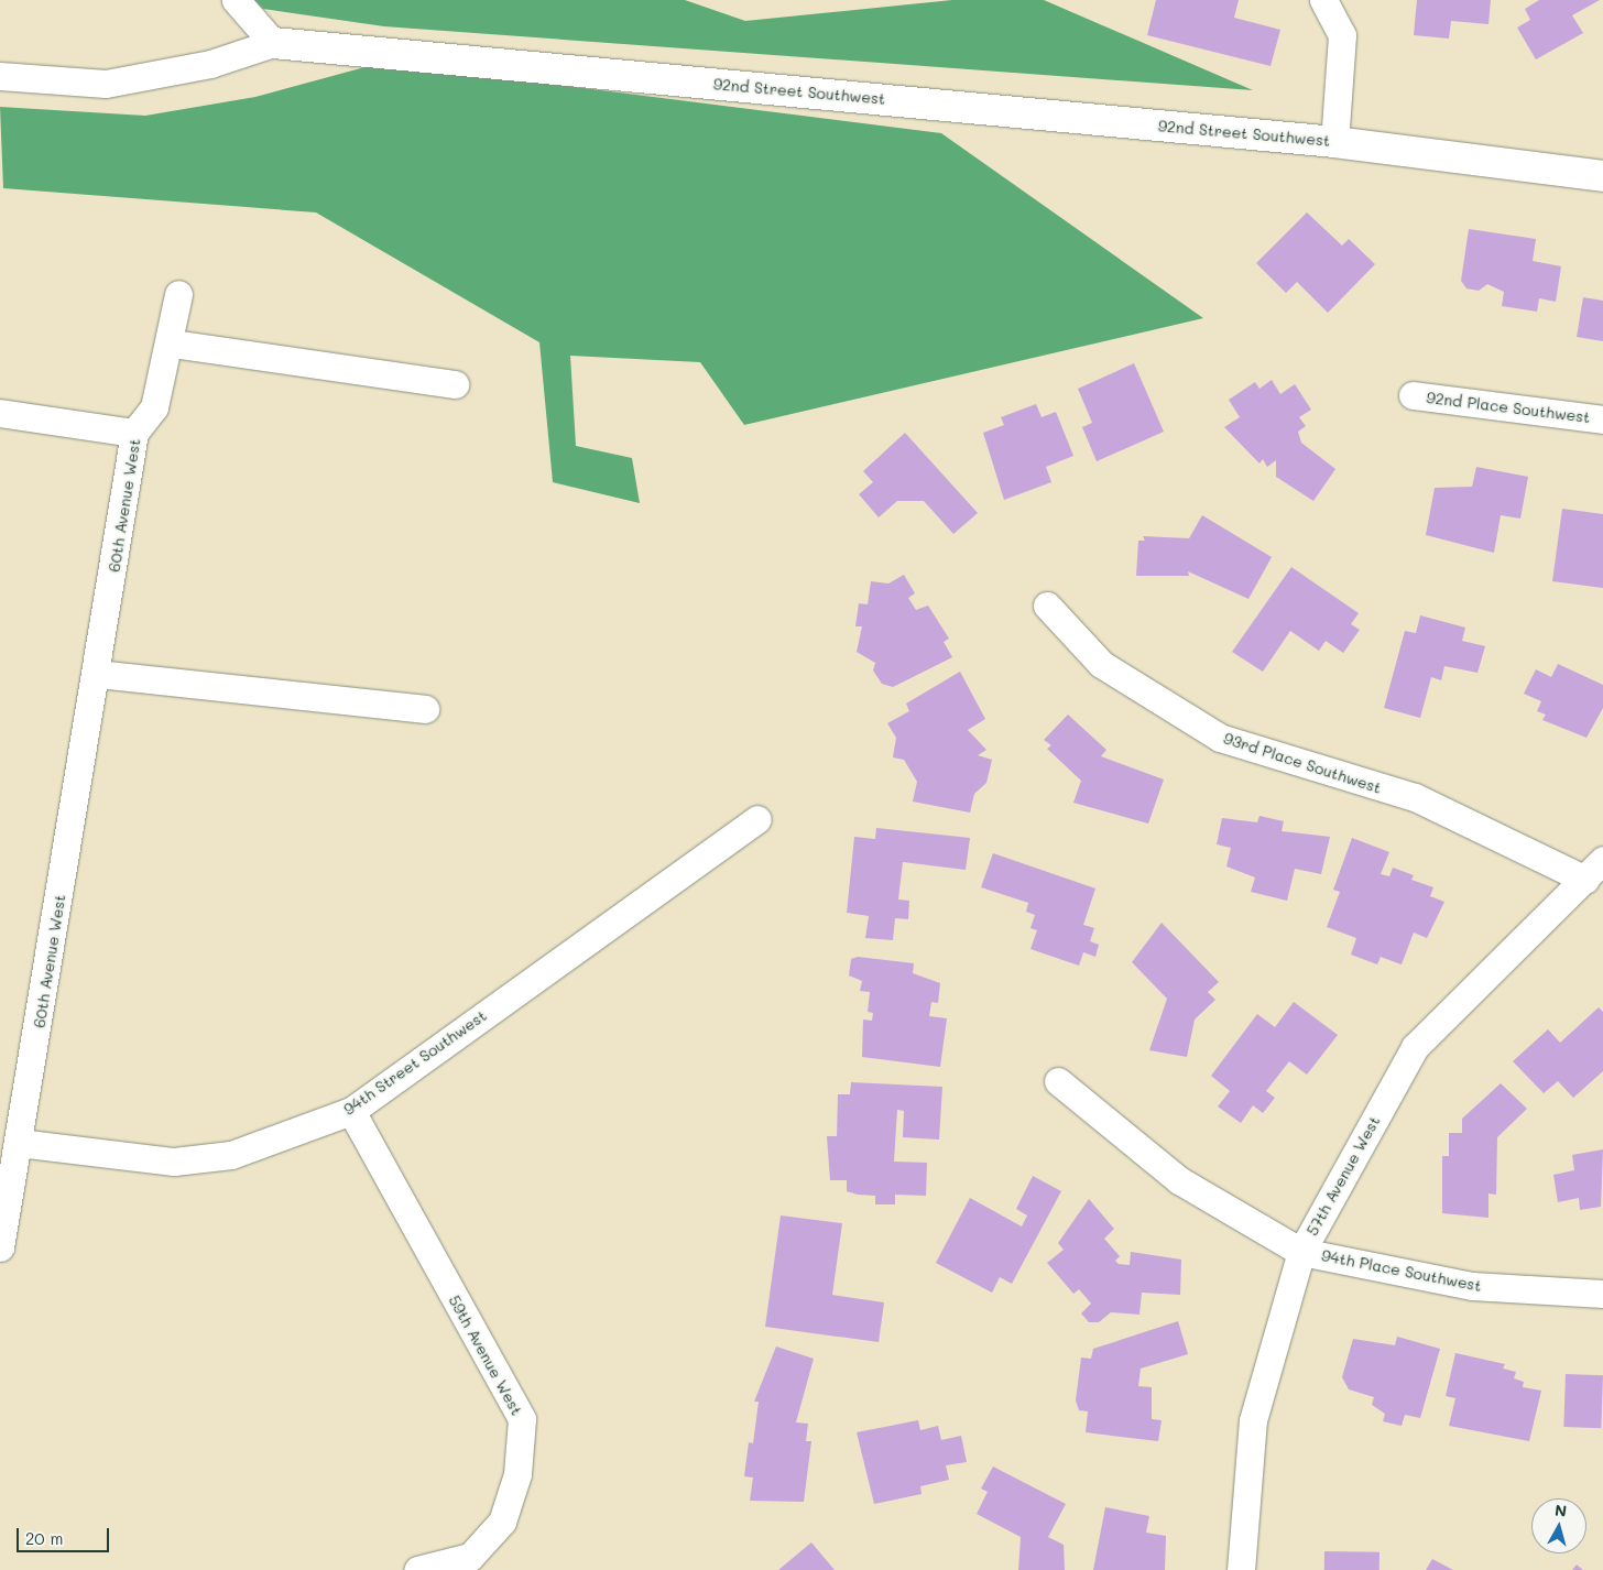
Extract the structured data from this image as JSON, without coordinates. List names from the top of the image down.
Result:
{
  "streets": {
    "street": [
      "92nd Street Southwest",
      "92nd Place Southwest",
      "60th Avenue West",
      "93rd Place Southwest",
      "94th Street Southwest",
      "57th Avenue West",
      "94th Place Southwest",
      "59th Avenue West"
    ]
  },
  "crossings": [
    ["60th Avenue West", "94th Street Southwest"],
    ["93rd Place Southwest", "57th Avenue West"],
    ["94th Street Southwest", "59th Avenue West"],
    ["57th Avenue West", "94th Place Southwest"]
  ],
  "scale_bar": "20 m",
  "north": "top"
}
